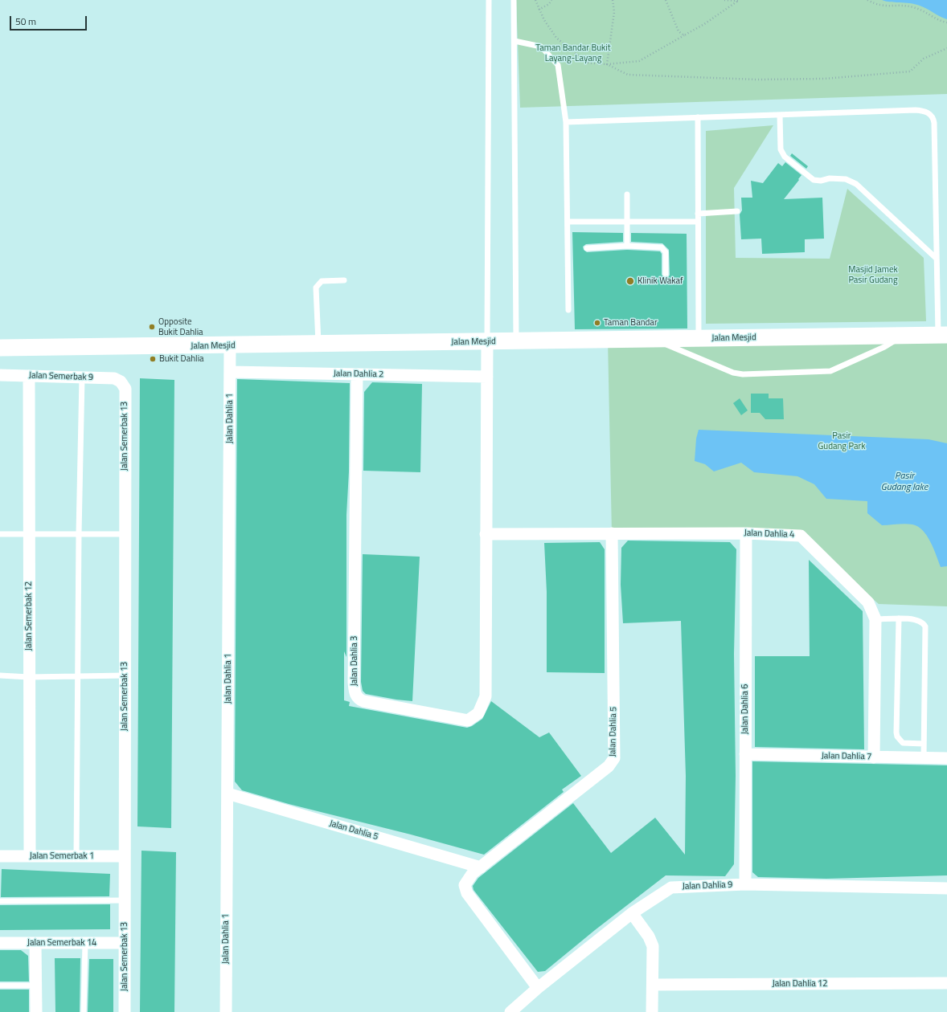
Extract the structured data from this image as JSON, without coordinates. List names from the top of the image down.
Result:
{
  "streets": {
    "main road": ["Jalan Mesjid"],
    "street": [
      "Jalan Dahlia 2",
      "Jalan Semerbak 9",
      "Jalan Dahlia 1",
      "Jalan Semerbak 13",
      "Jalan Dahlia 4",
      "Jalan Semerbak 12",
      "Jalan Dahlia 3",
      "Jalan Dahlia 6",
      "Jalan Dahlia 5",
      "Jalan Dahlia 7",
      "Jalan Semerbak 1",
      "Jalan Dahlia 9",
      "Jalan Semerbak 14",
      "Jalan Dahlia 12"
    ]
  },
  "crossings": [
    ["Jalan Mesjid", "Jalan Dahlia 1"],
    ["Jalan Mesjid", "Jalan Dahlia 3"],
    ["Jalan Dahlia 2", "Jalan Dahlia 1"],
    ["Jalan Dahlia 2", "Jalan Dahlia 3"],
    ["Jalan Semerbak 9", "Jalan Semerbak 13"],
    ["Jalan Semerbak 9", "Jalan Semerbak 12"],
    ["Jalan Dahlia 1", "Jalan Dahlia 5"],
    ["Jalan Semerbak 13", "Jalan Semerbak 1"],
    ["Jalan Semerbak 13", "Jalan Semerbak 14"],
    ["Jalan Dahlia 4", "Jalan Dahlia 3"],
    ["Jalan Dahlia 4", "Jalan Dahlia 6"],
    ["Jalan Dahlia 4", "Jalan Dahlia 5"],
    ["Jalan Dahlia 4", "Jalan Dahlia 7"],
    ["Jalan Semerbak 12", "Jalan Semerbak 1"],
    ["Jalan Dahlia 6", "Jalan Dahlia 7"],
    ["Jalan Dahlia 6", "Jalan Dahlia 9"],
    ["Jalan Dahlia 5", "Jalan Dahlia 9"]
  ],
  "water": ["Pasir Gudang lake"],
  "parks": ["Taman Bandar Bukit Layang-Layang", "Masjid Jamek Pasir Gudang", "Pasir Gudang Park"],
  "places": [
    "Klinik Wakaf",
    "Taman Bandar",
    "Opposite Bukit Dahlia",
    "Bukit Dahlia"
  ],
  "scale_bar": "50 m"
}
